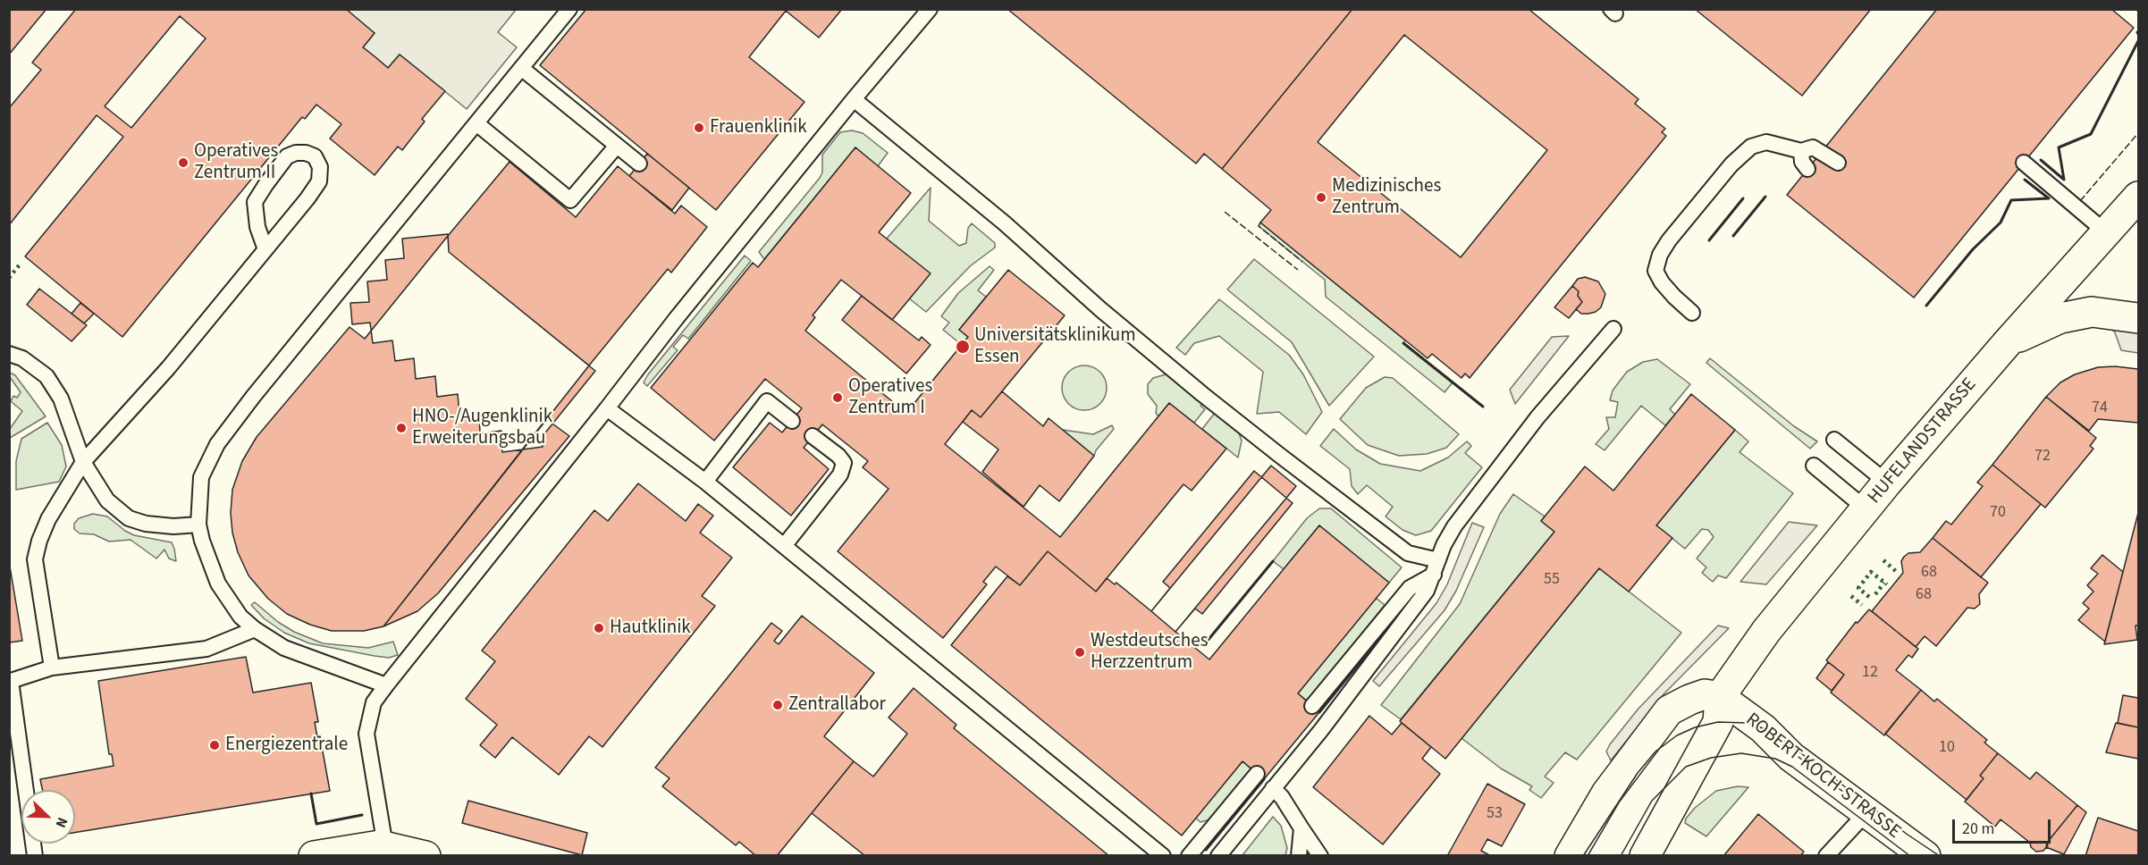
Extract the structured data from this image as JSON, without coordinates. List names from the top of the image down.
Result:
{
  "streets": {
    "main road": ["HUFELANDSTRASSE", "ROBERT-KOCH-STRASSE"]
  },
  "crossings": [
    ["HUFELANDSTRASSE", "ROBERT-KOCH-STRASSE"]
  ],
  "places": [
    "Frauenklinik",
    "Operatives Zentrum II",
    "Medizinisches Zentrum",
    "Universitätsklinikum Essen",
    "Operatives Zentrum I",
    "HNO-/Augenklinik Erweiterungsbau",
    "Hautklinik",
    "Westdeutsches Herzzentrum",
    "Zentrallabor",
    "Energiezentrale"
  ],
  "house_numbers": [
    "74",
    "72",
    "70",
    "68",
    "55",
    "68",
    "12",
    "10",
    "53"
  ],
  "scale_bar": "20 m",
  "north": "bottom right"
}
